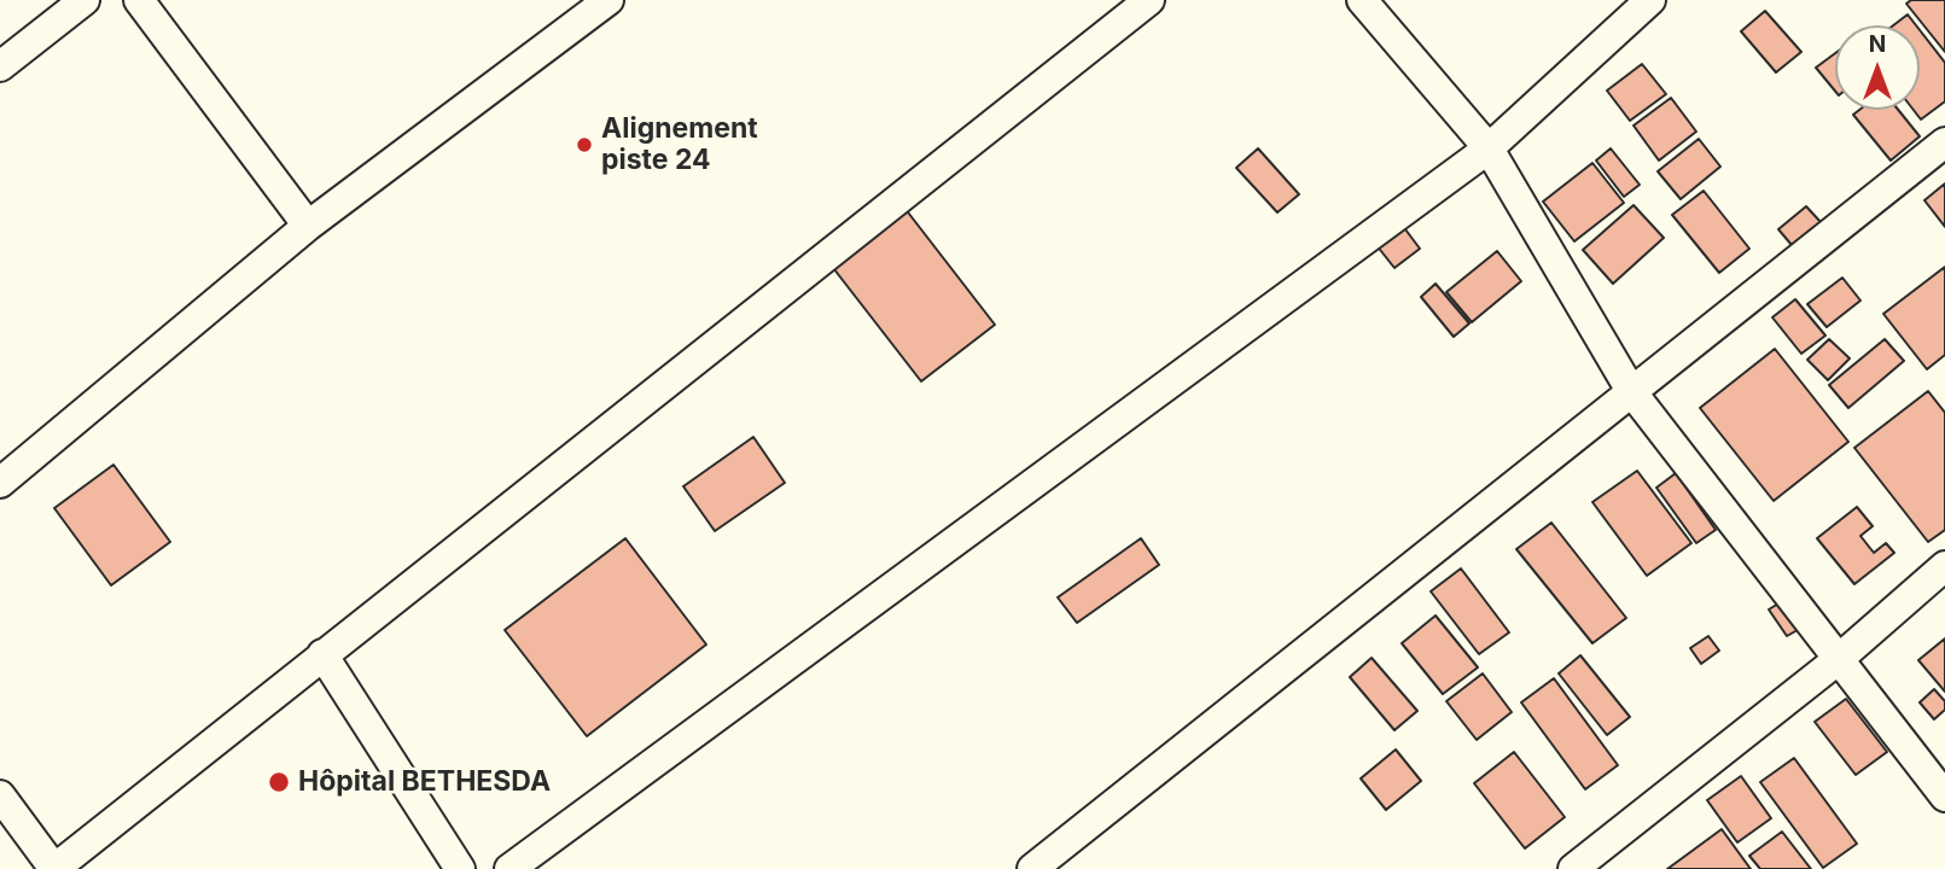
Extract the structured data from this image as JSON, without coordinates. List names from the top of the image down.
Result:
{
  "places": ["Alignement piste 24", "Hôpital BETHESDA"],
  "north": "top"
}
